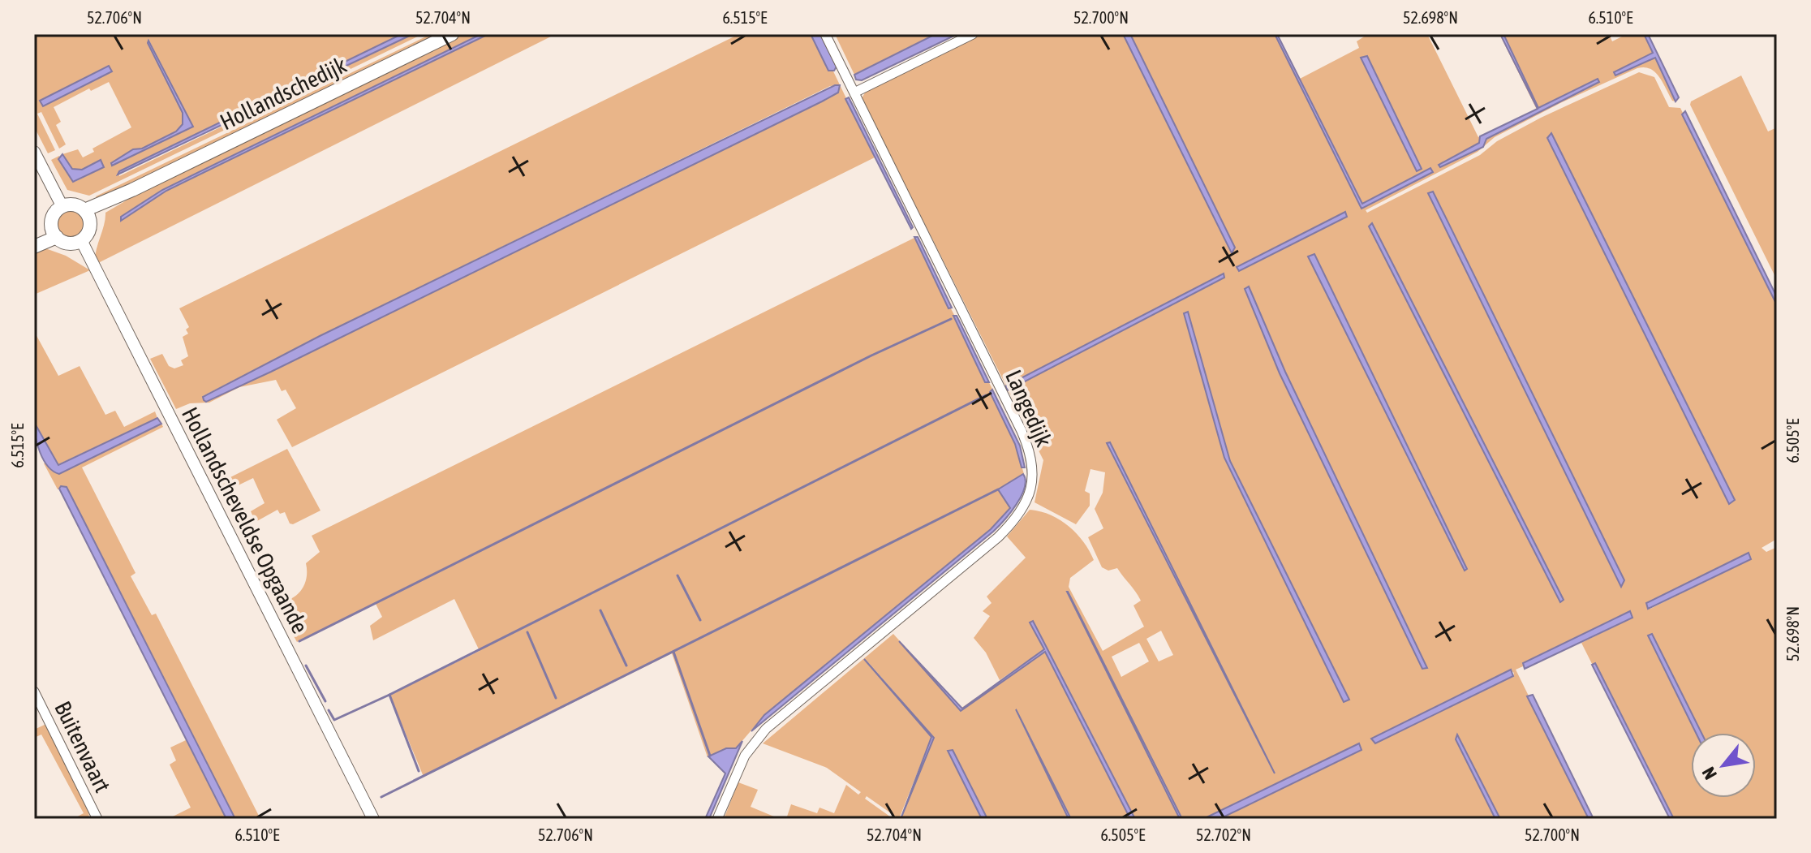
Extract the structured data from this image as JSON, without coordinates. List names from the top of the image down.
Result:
{
  "streets": {
    "main road": ["Hollandschedijk"],
    "street": ["Langedijk", "Hollandscheveldse Opgaande", "Buitenvaart"]
  },
  "crossings": [
    ["Hollandschedijk", "Hollandscheveldse Opgaande"]
  ],
  "north": "bottom left",
  "coordinates": [
    "52.706°N",
    "52.704°N",
    "6.515°E",
    "52.700°N",
    "52.698°N",
    "6.510°E",
    "6.505°E",
    "52.702°N"
  ]
}
